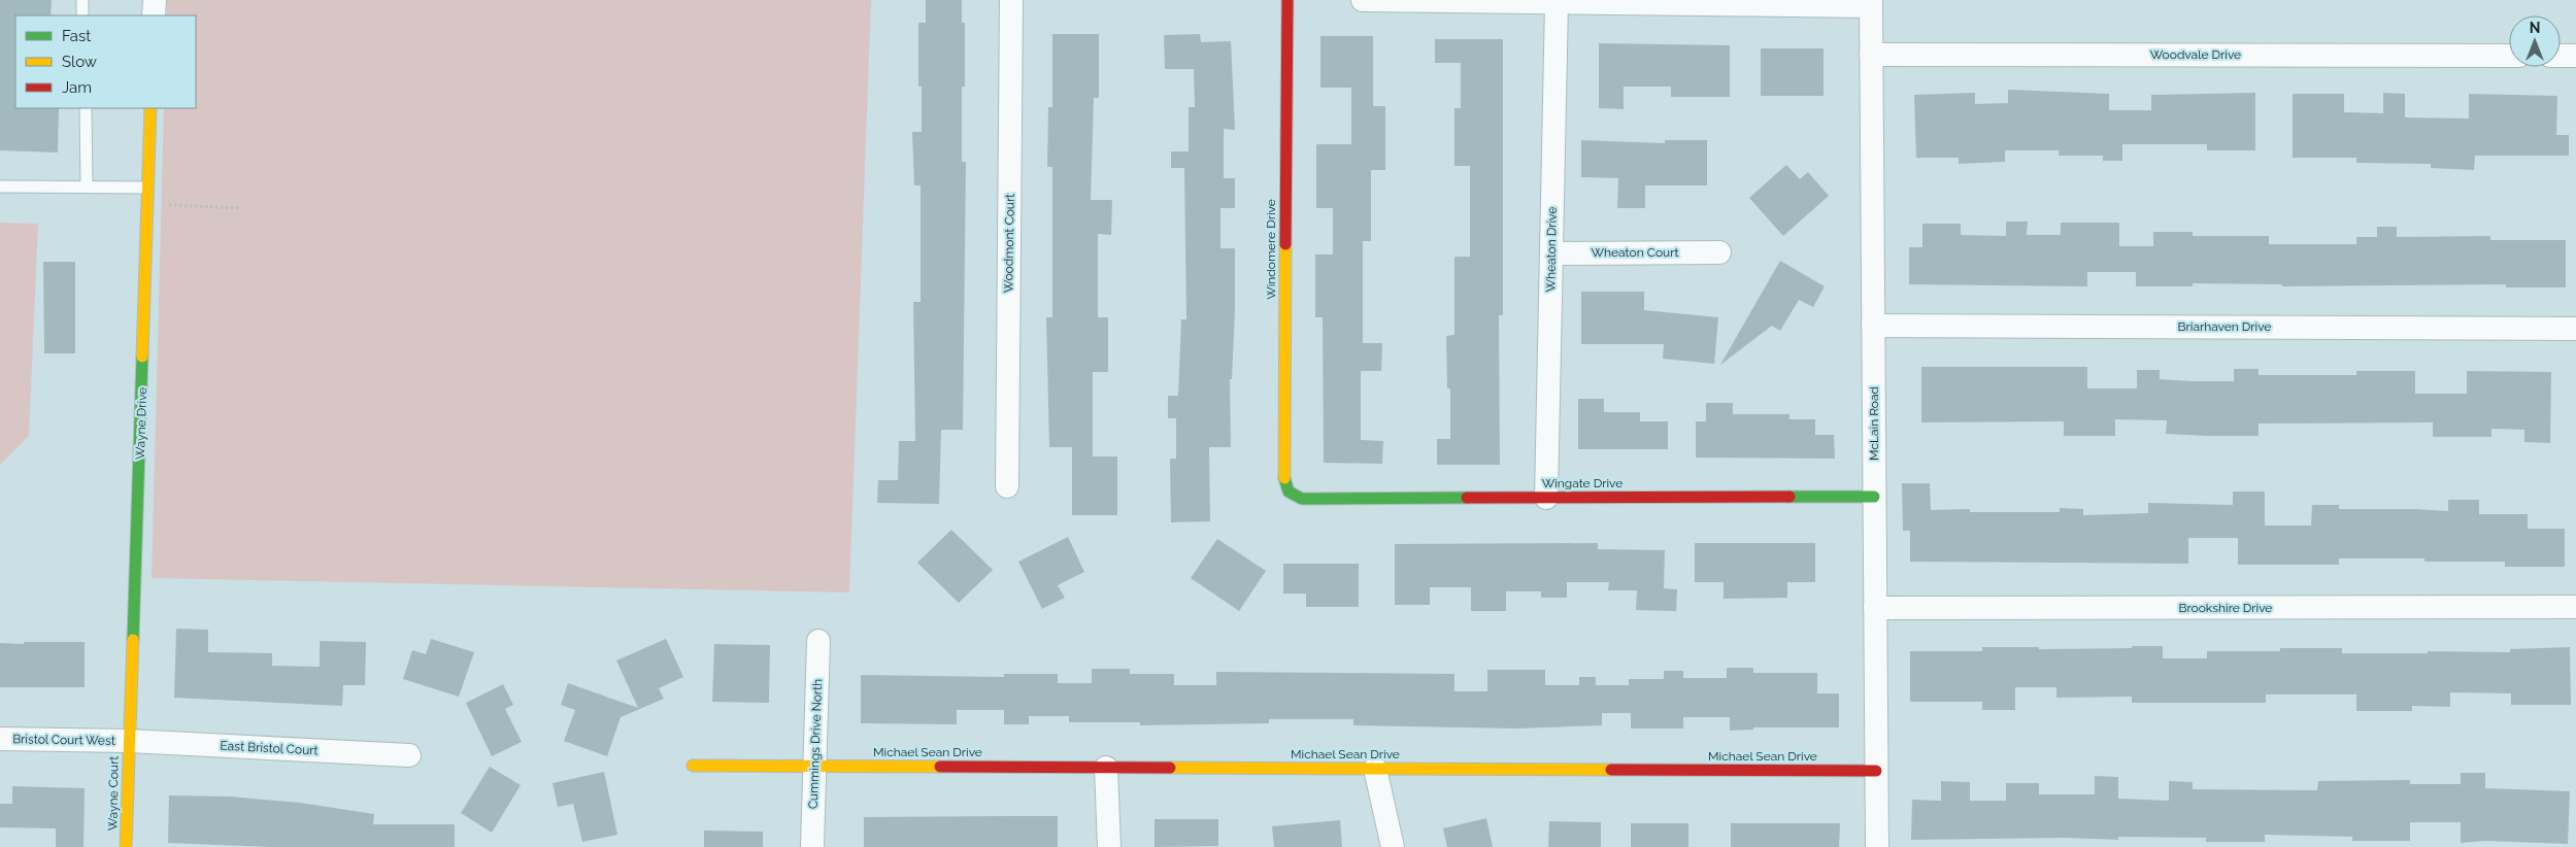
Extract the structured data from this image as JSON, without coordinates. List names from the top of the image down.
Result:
{
  "streets": {
    "street": [
      "Woodvale Drive",
      "Woodmont Court",
      "Windomere Drive",
      "Wheaton Drive",
      "Wheaton Court",
      "Briarhaven Drive",
      "Wayne Drive",
      "McLain Road",
      "Wingate Drive",
      "Brookshire Drive",
      "Bristol Court West",
      "Cummings Drive North",
      "East Bristol Court",
      "Michael Sean Drive",
      "Wayne Court"
    ]
  },
  "crossings": [
    ["Woodvale Drive", "McLain Road"],
    ["Windomere Drive", "Wingate Drive"],
    ["Wheaton Drive", "Wheaton Court"],
    ["Wheaton Drive", "Wingate Drive"],
    ["Briarhaven Drive", "McLain Road"],
    ["Wayne Drive", "Bristol Court West"],
    ["Wayne Drive", "East Bristol Court"],
    ["Wayne Drive", "Wayne Court"],
    ["McLain Road", "Wingate Drive"],
    ["McLain Road", "Brookshire Drive"],
    ["McLain Road", "Michael Sean Drive"],
    ["Bristol Court West", "East Bristol Court"],
    ["Bristol Court West", "Wayne Court"],
    ["Cummings Drive North", "Michael Sean Drive"],
    ["East Bristol Court", "Wayne Court"]
  ],
  "legend": ["Fast", "Slow", "Jam"],
  "north": "top"
}
